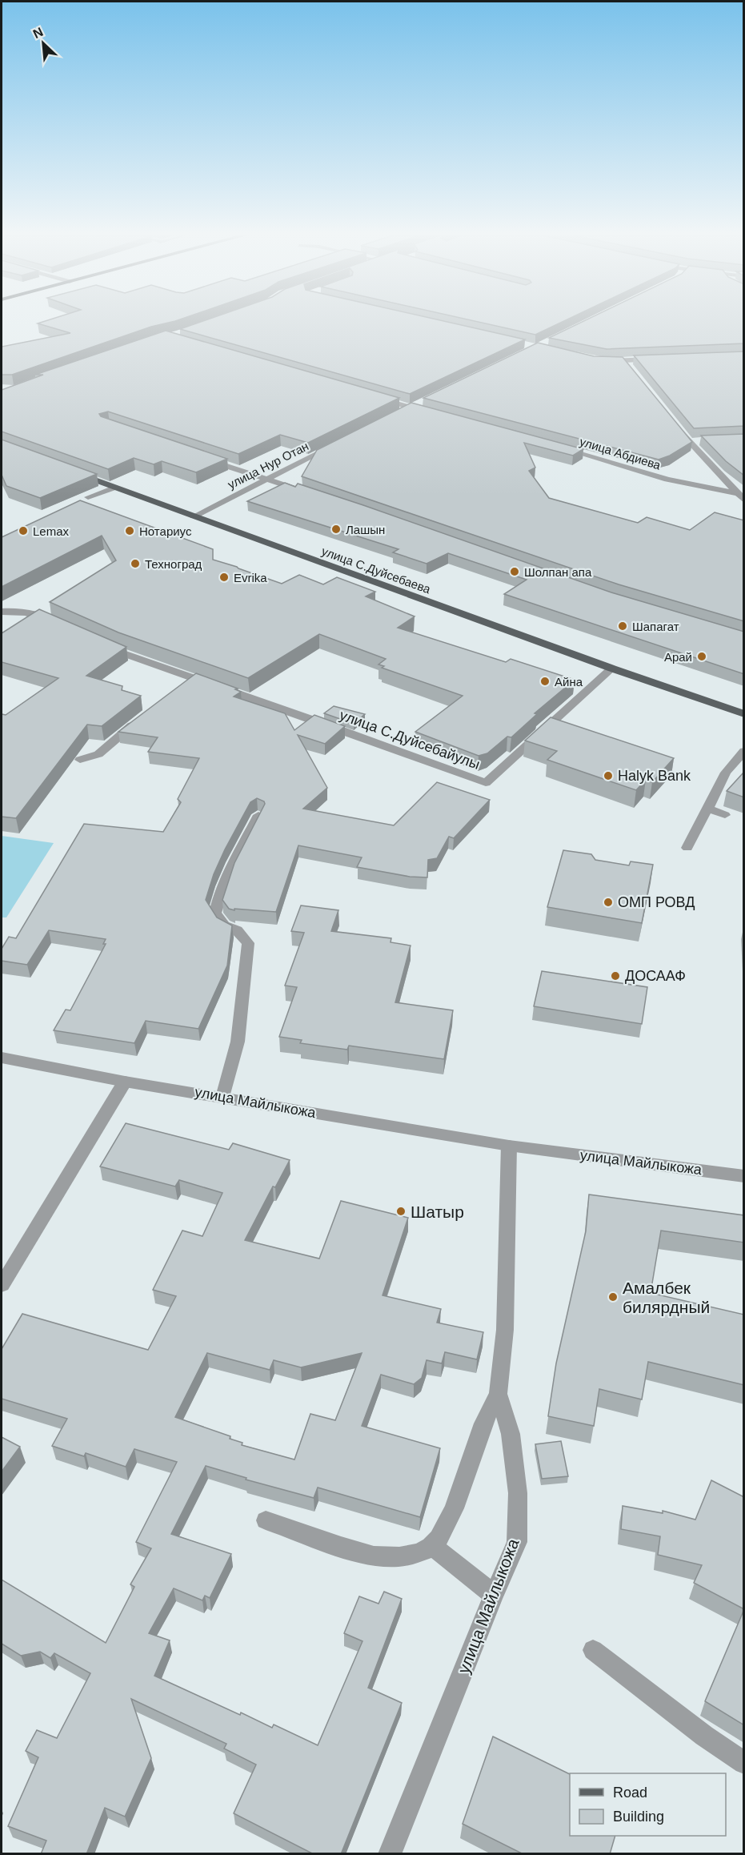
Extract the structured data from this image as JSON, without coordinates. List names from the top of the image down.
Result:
{
  "streets": {
    "main road": ["улица С.Дуйсебаева"],
    "street": [
      "улица Абдиева",
      "улица Нур Отан",
      "улица С.Дуйсебайулы",
      "улица Майлыкожа"
    ]
  },
  "crossings": [
    ["улица Нур Отан", "улица С.Дуйсебаева"],
    ["улица С.Дуйсебаева", "улица С.Дуйсебайулы"]
  ],
  "places": [
    "Лашын",
    "Lemax",
    "Нотариус",
    "Техноград",
    "Шолпан апа",
    "Evrika",
    "Шапагат",
    "Арай",
    "Айна",
    "Halyk Bank",
    "ОМП РОВД",
    "ДОСААФ",
    "Шатыр",
    "Амалбек билярдный"
  ],
  "legend": ["Road", "Building"],
  "north": "top left"
}
